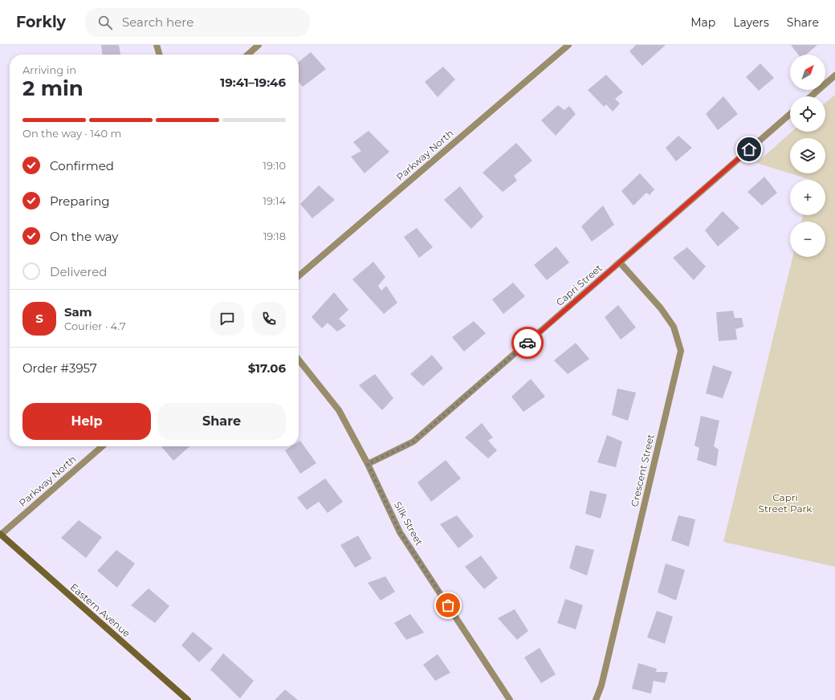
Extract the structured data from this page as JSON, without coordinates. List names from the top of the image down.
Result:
{
  "streets": {
    "street": [
      "Parkway North",
      "Capri Street",
      "Crescent Street",
      "Silk Street",
      "Eastern Avenue"
    ]
  },
  "crossings": [
    ["Parkway North", "Eastern Avenue"],
    ["Capri Street", "Crescent Street"],
    ["Capri Street", "Silk Street"]
  ],
  "parks": ["Capri Street Park"],
  "north": "top right",
  "page": {
    "header": "Forkly",
    "search": "Search here",
    "nav": ["Map", "Layers", "Share"],
    "map_buttons": ["+", "−"],
    "heading": ["2 min", "Arriving in", "19:41–19:46"],
    "panel": [
      "Sam",
      "Courier · 4.7",
      "Order #3957",
      "$17.06"
    ],
    "bar": "On the way · 140 m",
    "list": [
      ["Confirmed", "19:10"],
      ["Preparing", "19:14"],
      ["On the way", "19:18"],
      "Delivered"
    ],
    "round": "S",
    "buttons": ["Help", "Share"]
  }
}
